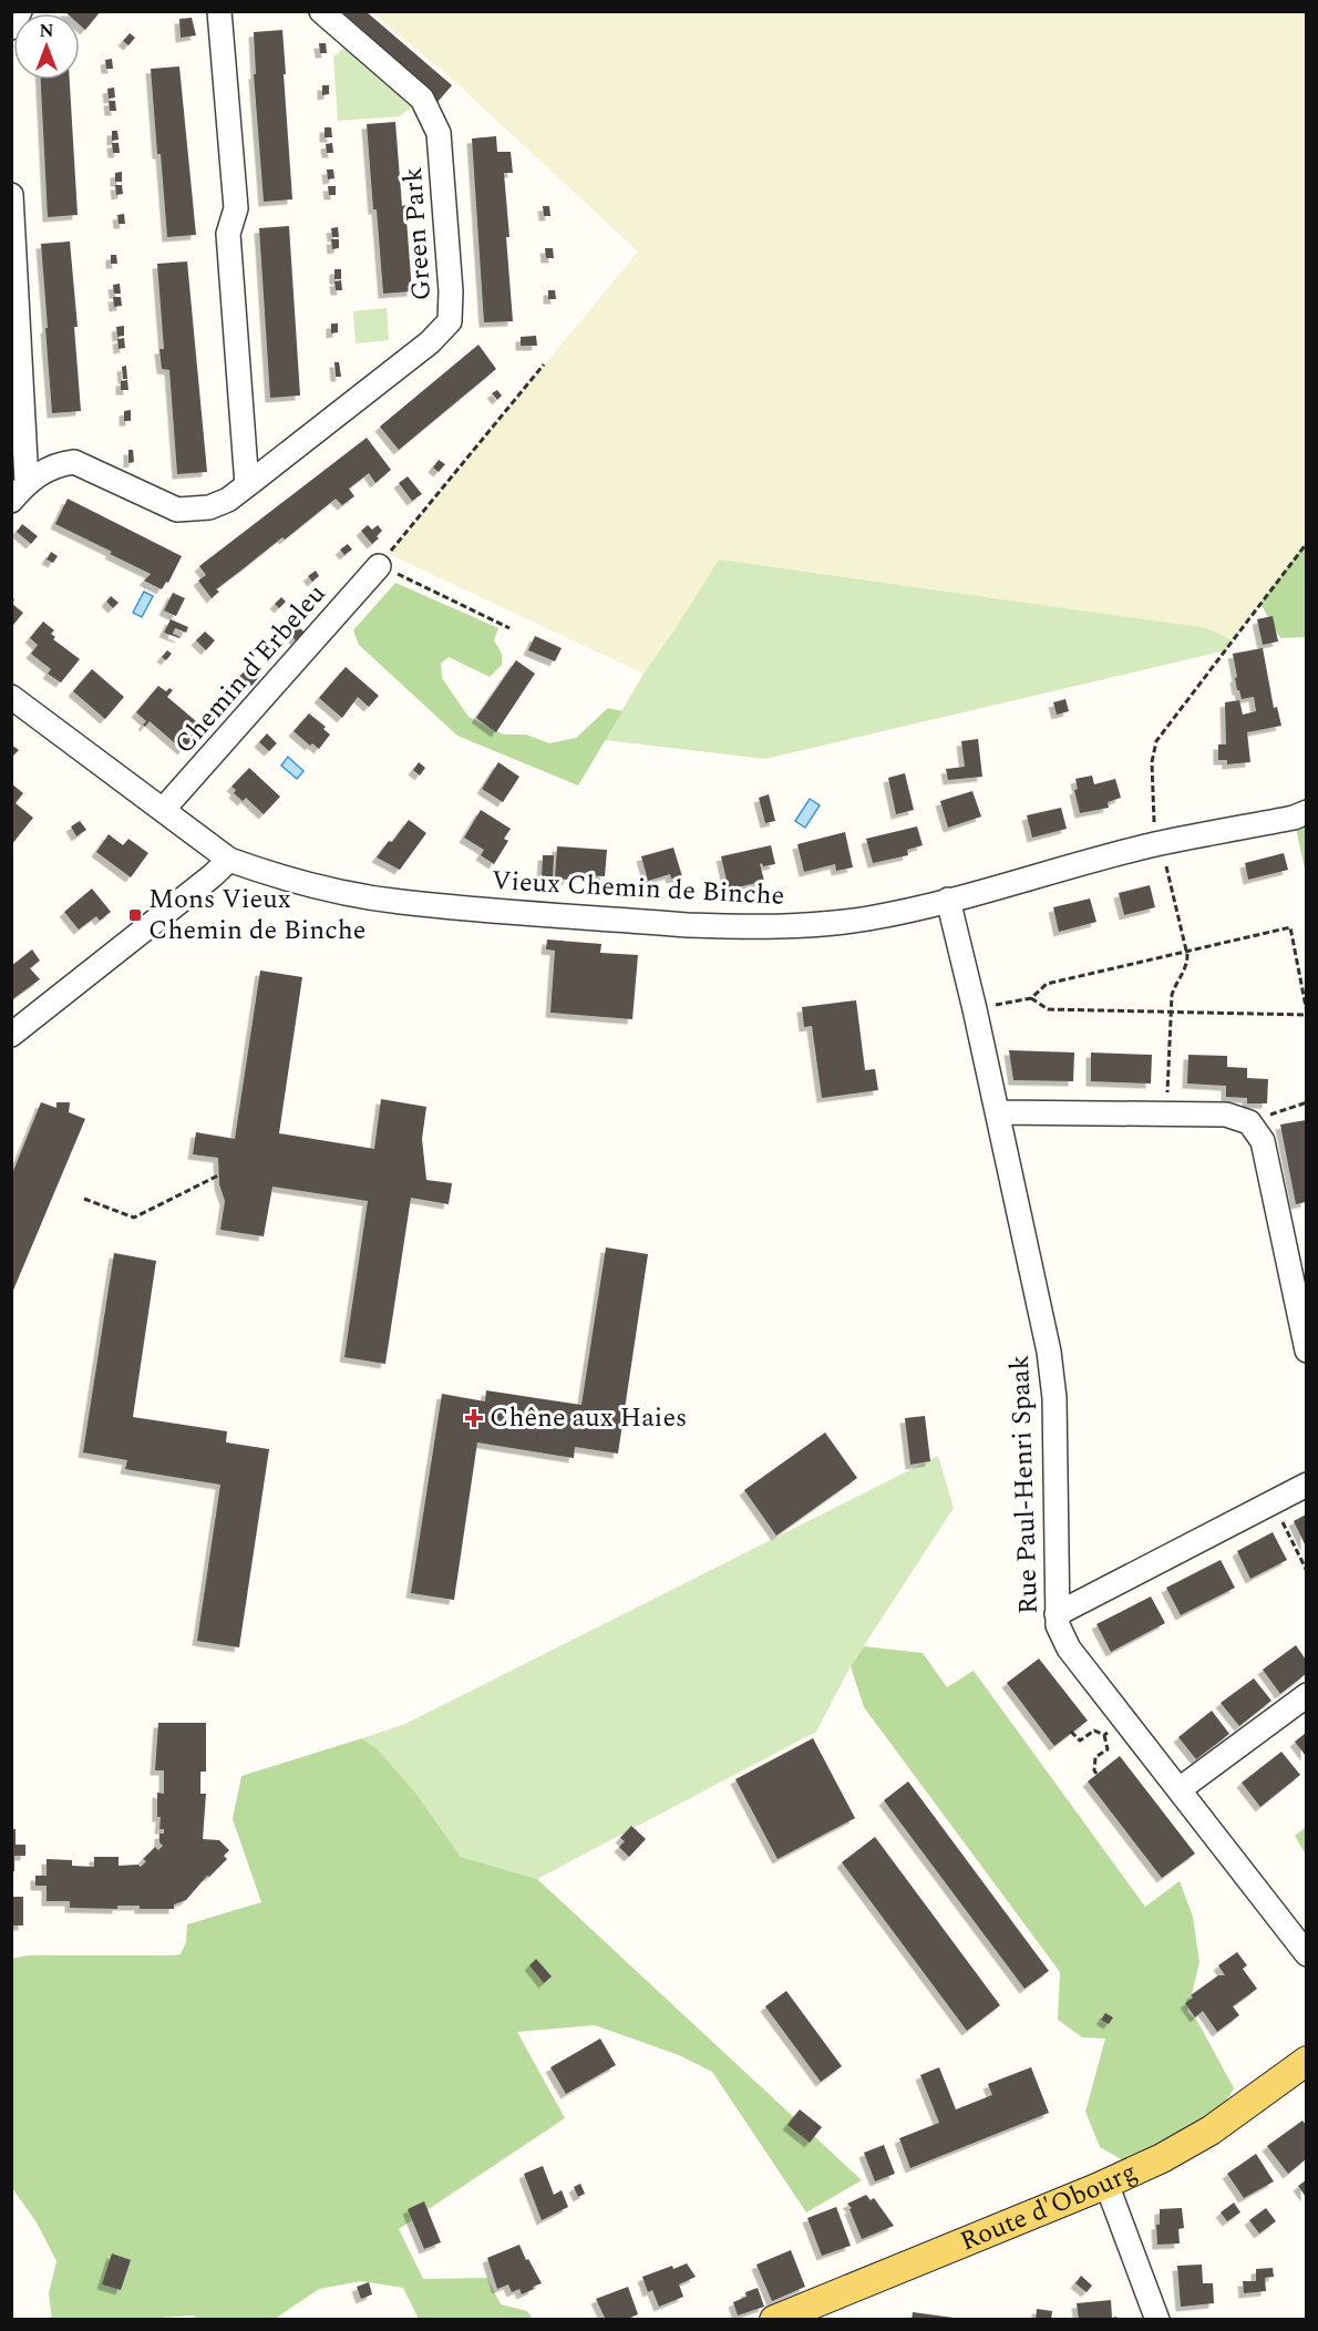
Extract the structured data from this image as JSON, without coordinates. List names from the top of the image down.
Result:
{
  "streets": {
    "main road": ["Route d'Obourg"],
    "street": [
      "Green Park",
      "Chemin d'Erbeleu",
      "Vieux Chemin de Binche",
      "Rue Paul-Henri Spaak"
    ]
  },
  "crossings": [
    ["Chemin d'Erbeleu", "Vieux Chemin de Binche"],
    ["Vieux Chemin de Binche", "Rue Paul-Henri Spaak"]
  ],
  "places": {
    "transit": ["Mons Vieux Chemin de Binche"],
    "health": ["Chêne aux Haies"]
  },
  "north": "top"
}
